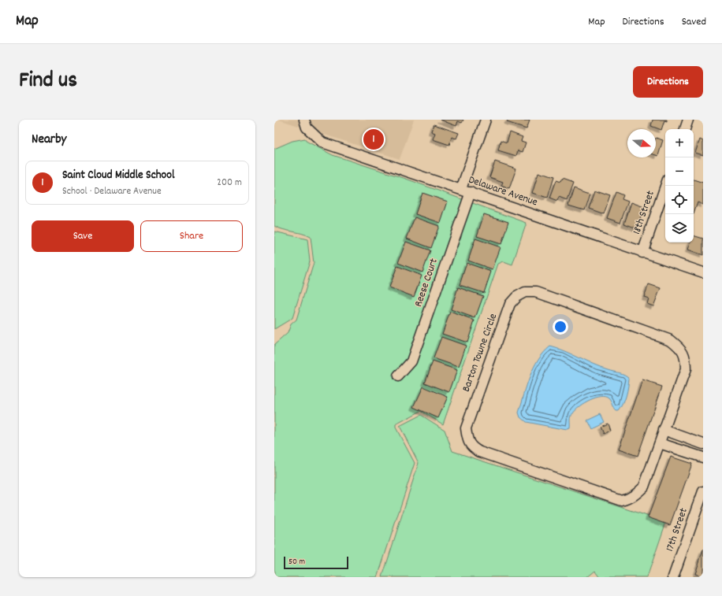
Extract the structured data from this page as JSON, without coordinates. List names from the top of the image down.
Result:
{
  "streets": {
    "street": [
      "Delaware Avenue",
      "18th Street",
      "Reese Court",
      "Barton Towne Circle",
      "17th Street"
    ]
  },
  "crossings": [
    ["Delaware Avenue", "18th Street"],
    ["Delaware Avenue", "Reese Court"]
  ],
  "scale_bar": "50 m",
  "north": "right",
  "page": {
    "header": "Map",
    "nav": ["Map", "Directions", "Saved"],
    "title": "Find us",
    "buttons": [
      "Directions",
      ["Save", "Share"]
    ],
    "heading": "Nearby",
    "pins": "1",
    "map_buttons": ["+", "−"],
    "list": [
      {
        "mark": "1",
        "name": "Saint Cloud Middle School",
        "note": "School · Delaware Avenue",
        "value": "200 m"
      }
    ],
    "scale": "50 m"
  }
}
